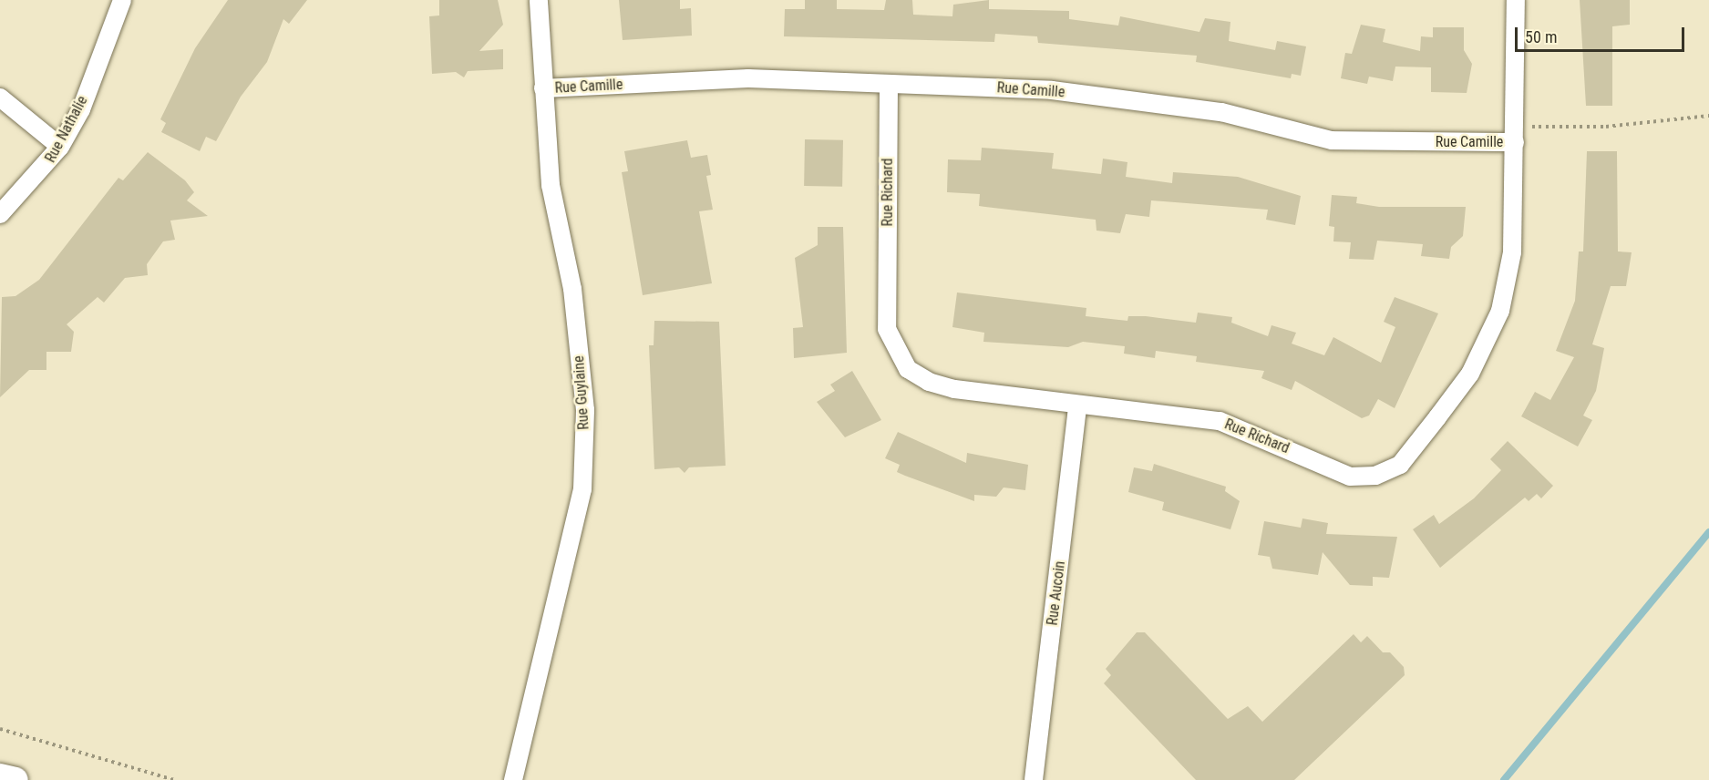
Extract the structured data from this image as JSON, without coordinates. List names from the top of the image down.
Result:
{
  "streets": {
    "street": [
      "Rue Camille",
      "Rue Nathalie",
      "Rue Richard",
      "Rue Guylaine",
      "Rue Aucoin"
    ]
  },
  "crossings": [
    ["Rue Camille", "Rue Richard"],
    ["Rue Camille", "Rue Guylaine"],
    ["Rue Richard", "Rue Aucoin"]
  ],
  "scale_bar": "50 m"
}
